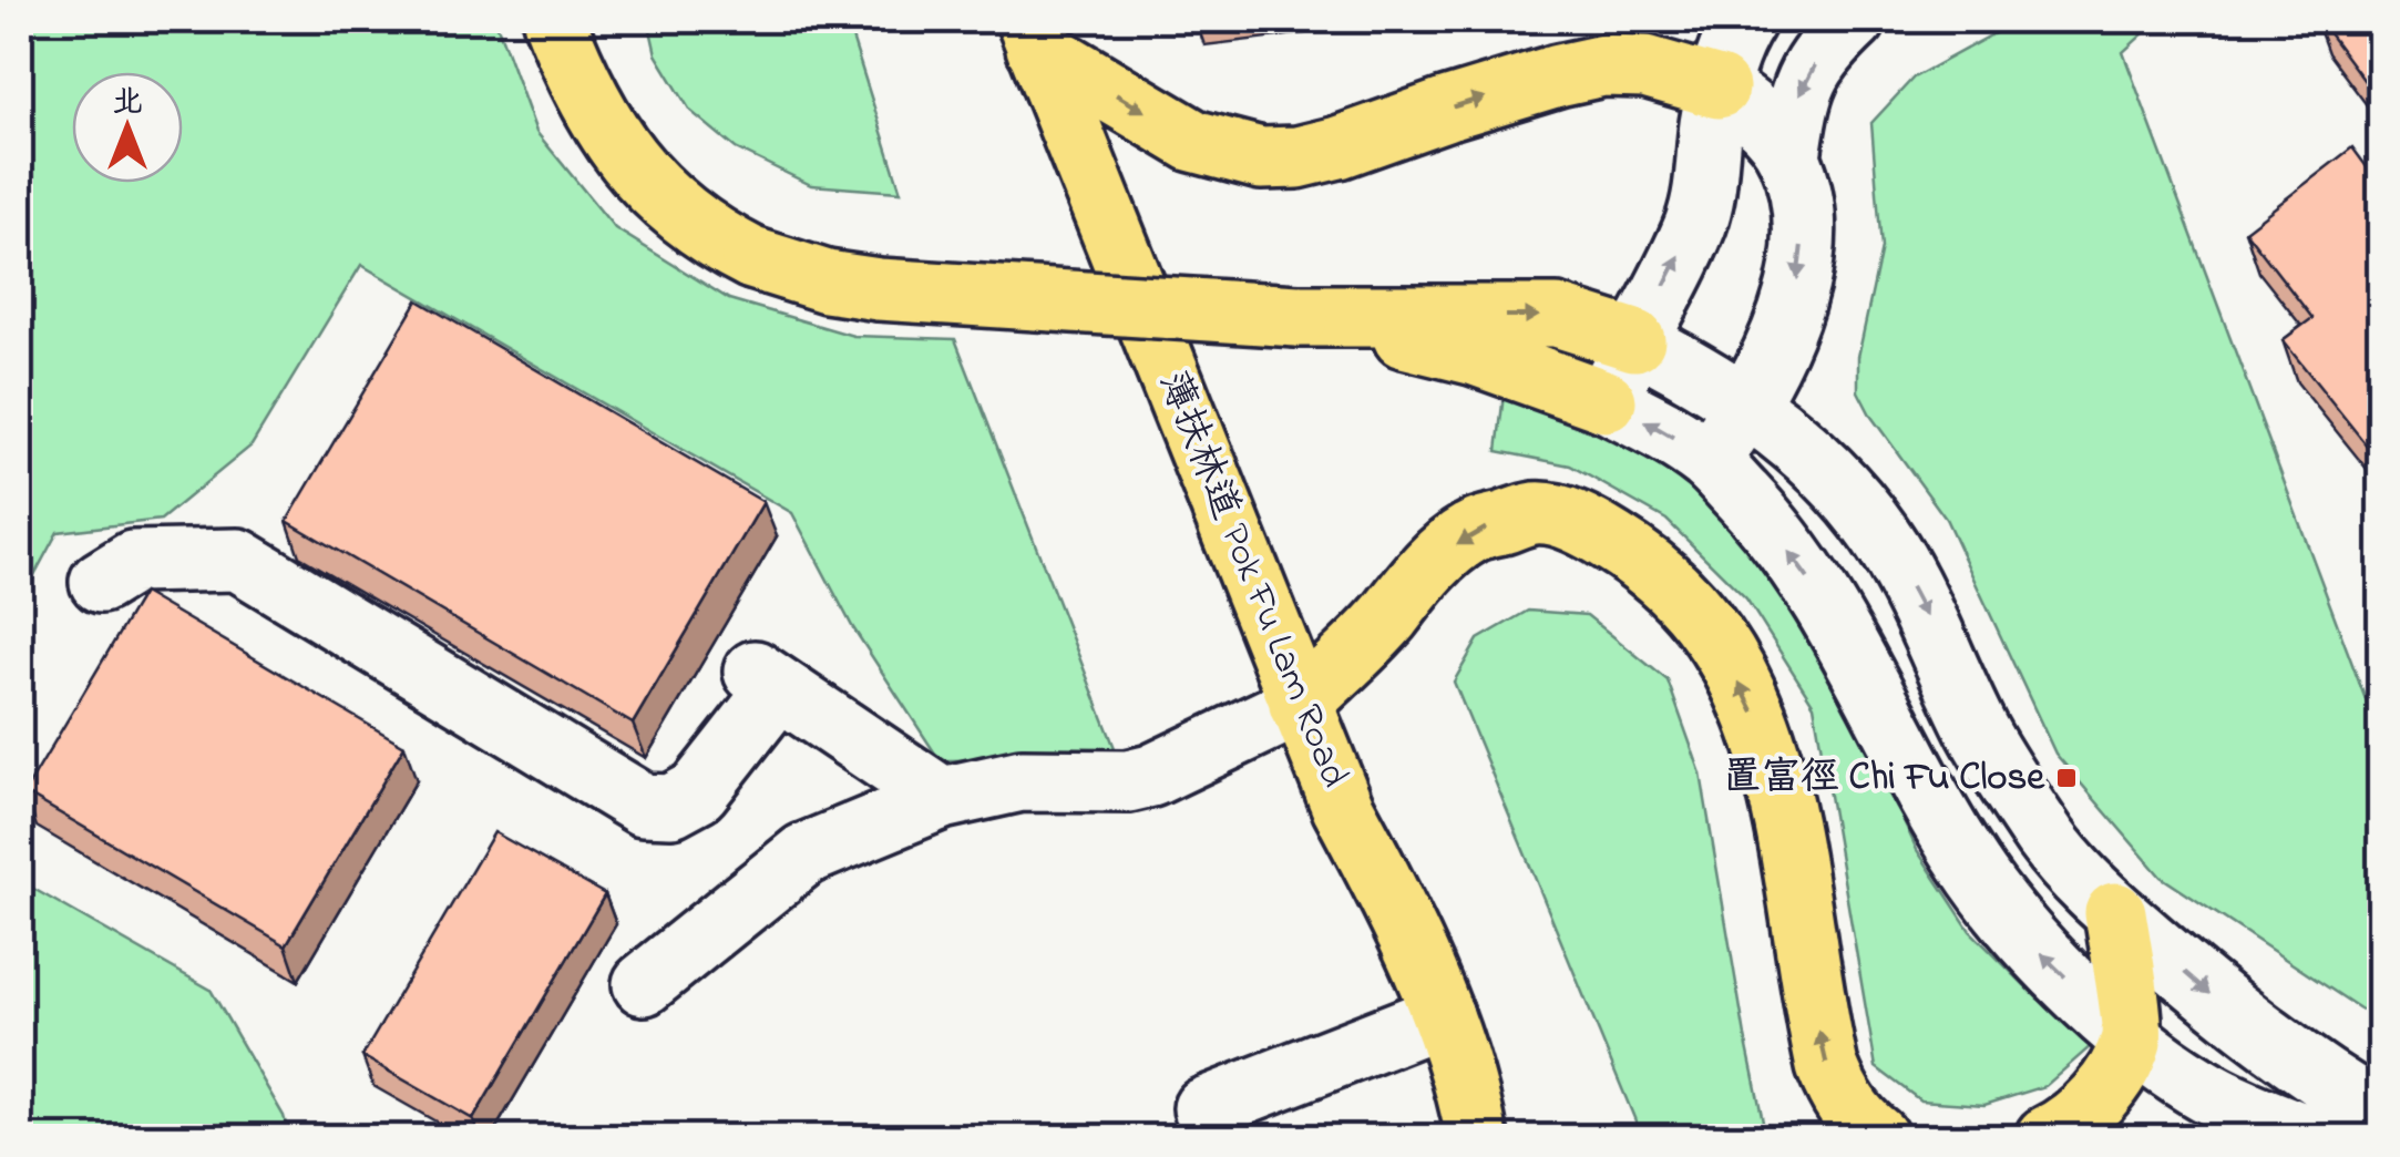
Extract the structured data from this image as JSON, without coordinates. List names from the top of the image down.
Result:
{
  "streets": {
    "main road": ["薄扶林道 Pok Fu Lam Road"]
  },
  "places": {
    "transit": ["置富徑 Chi Fu Close"]
  },
  "north": "top"
}
